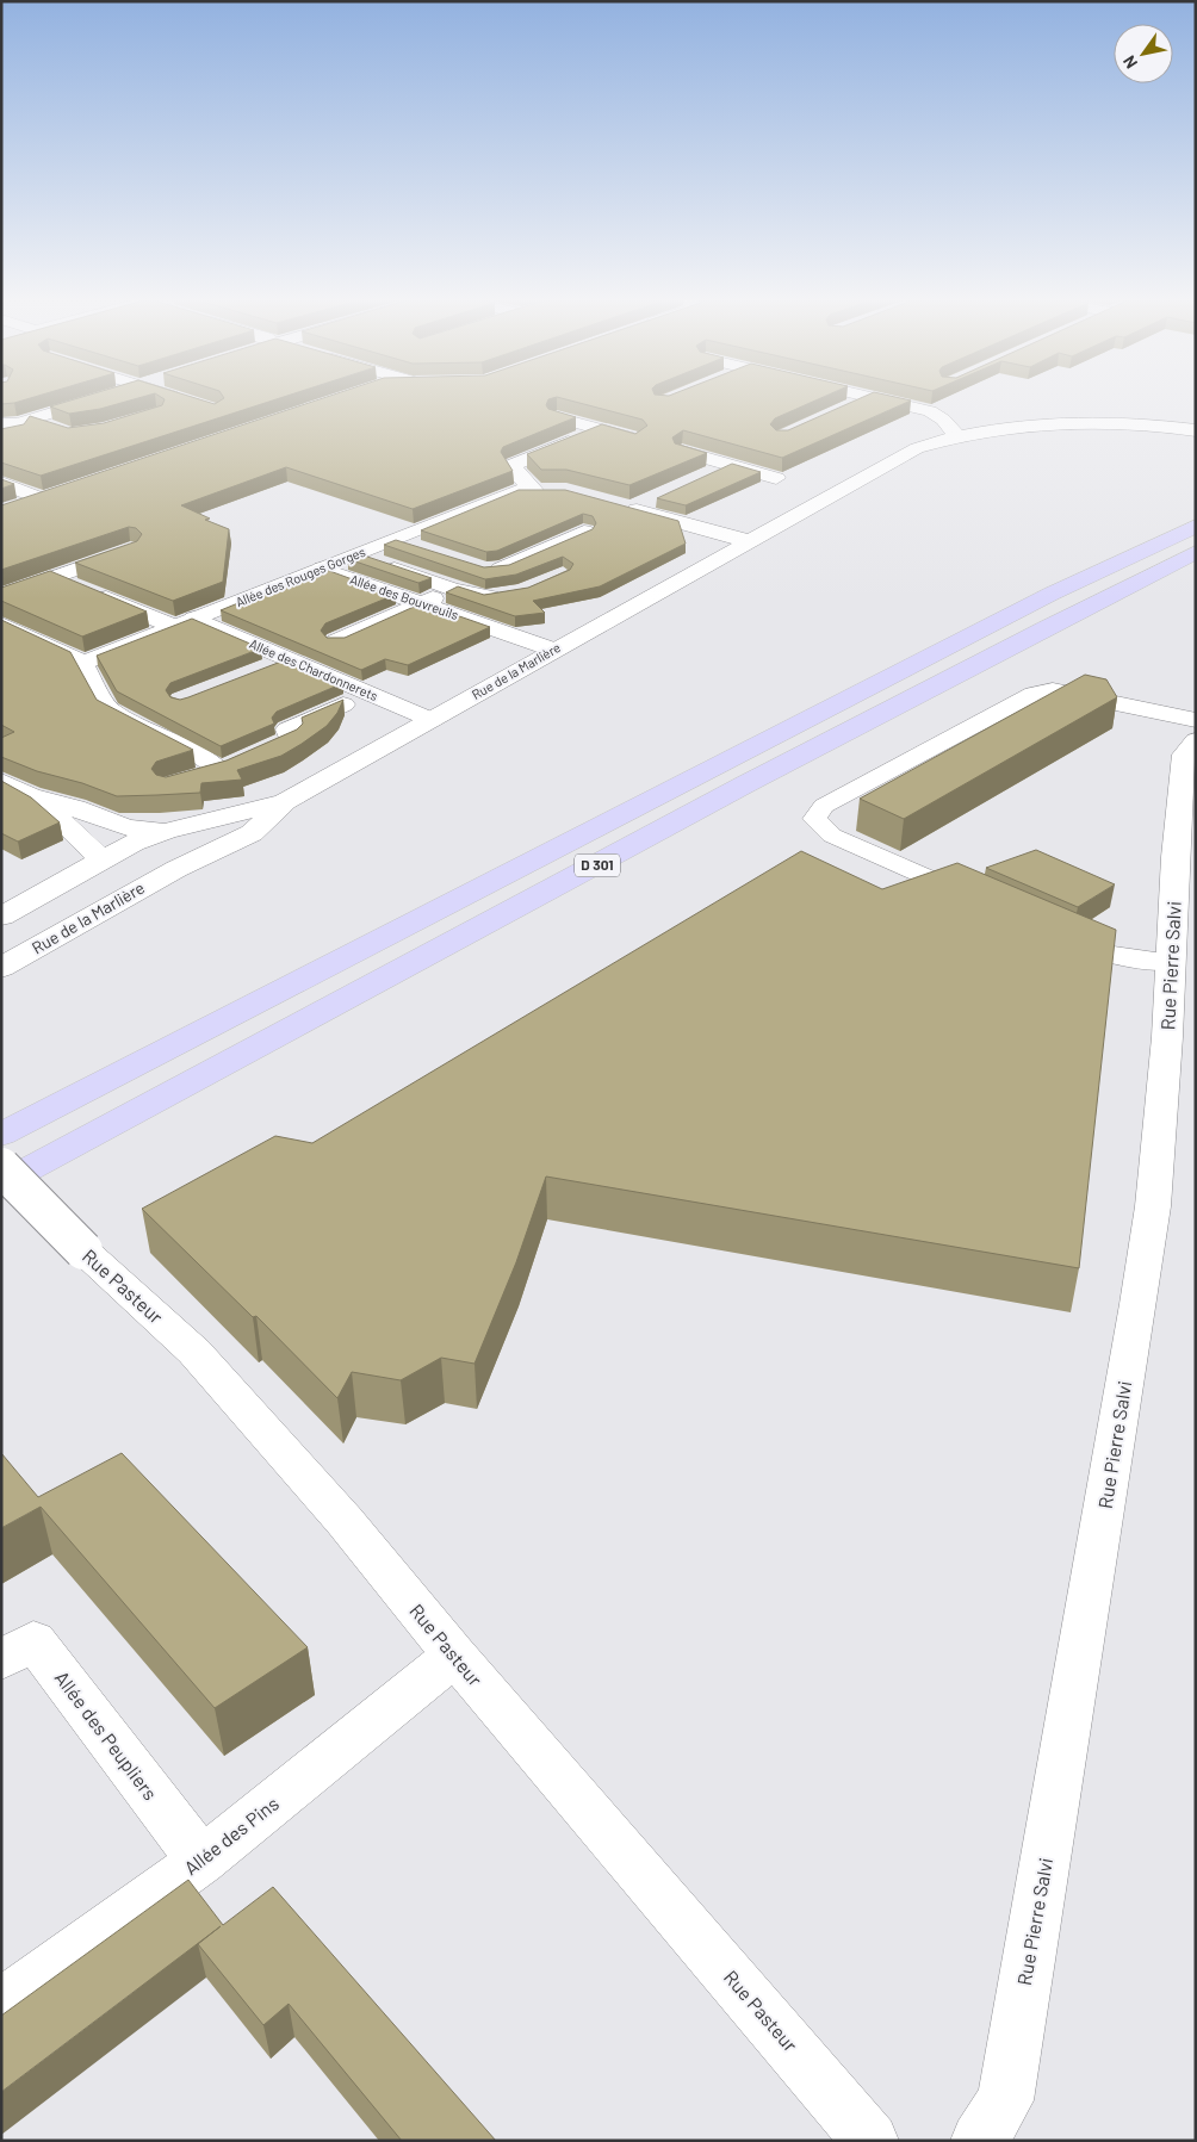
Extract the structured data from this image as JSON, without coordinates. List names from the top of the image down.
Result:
{
  "streets": {
    "highway": ["D 301"],
    "street": [
      "Allée des Rouges Gorges",
      "Allée des Bouvreuils",
      "Allée des Chardonnerets",
      "Rue de la Marlière",
      "Rue Pierre Salvi",
      "Rue Pasteur",
      "Allée des Peupliers",
      "Allée des Pins"
    ]
  },
  "crossings": [
    ["Allée des Rouges Gorges", "Allée des Bouvreuils"],
    ["Allée des Rouges Gorges", "Allée des Chardonnerets"],
    ["Allée des Bouvreuils", "Rue de la Marlière"],
    ["Allée des Chardonnerets", "Rue de la Marlière"],
    ["Rue Pasteur", "Allée des Pins"],
    ["Allée des Peupliers", "Allée des Pins"]
  ],
  "north": "bottom left"
}
